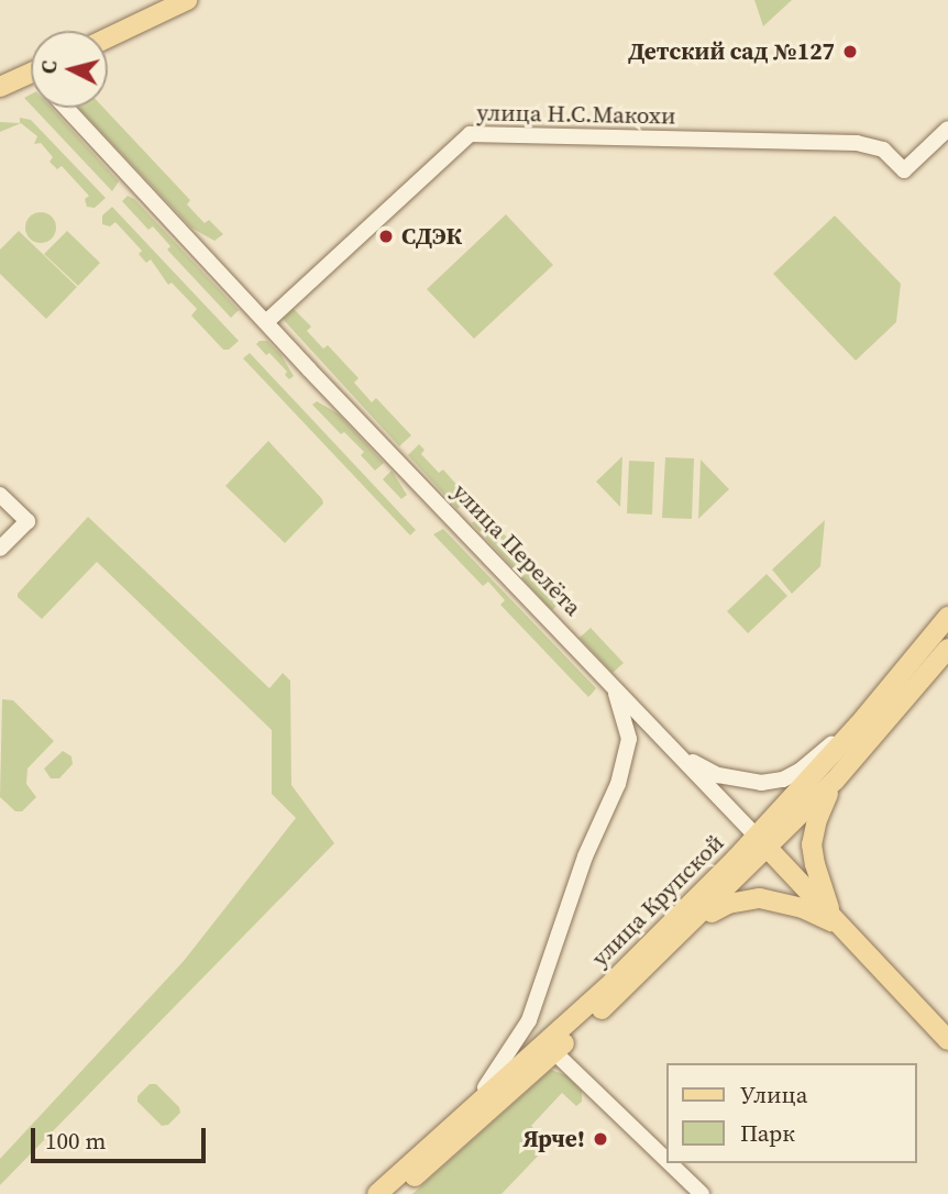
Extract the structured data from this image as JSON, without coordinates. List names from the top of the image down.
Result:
{
  "streets": {
    "main road": ["улица Перелёта", "улица Крупской"],
    "street": ["улица Н.С.Макохи"]
  },
  "crossings": [
    ["улица Н.С.Макохи", "улица Перелёта"],
    ["улица Перелёта", "улица Крупской"]
  ],
  "places": ["Детский сад №127", "СДЭК", "Ярче!"],
  "legend": ["Улица", "Парк"],
  "scale_bar": "100 m",
  "north": "left"
}
